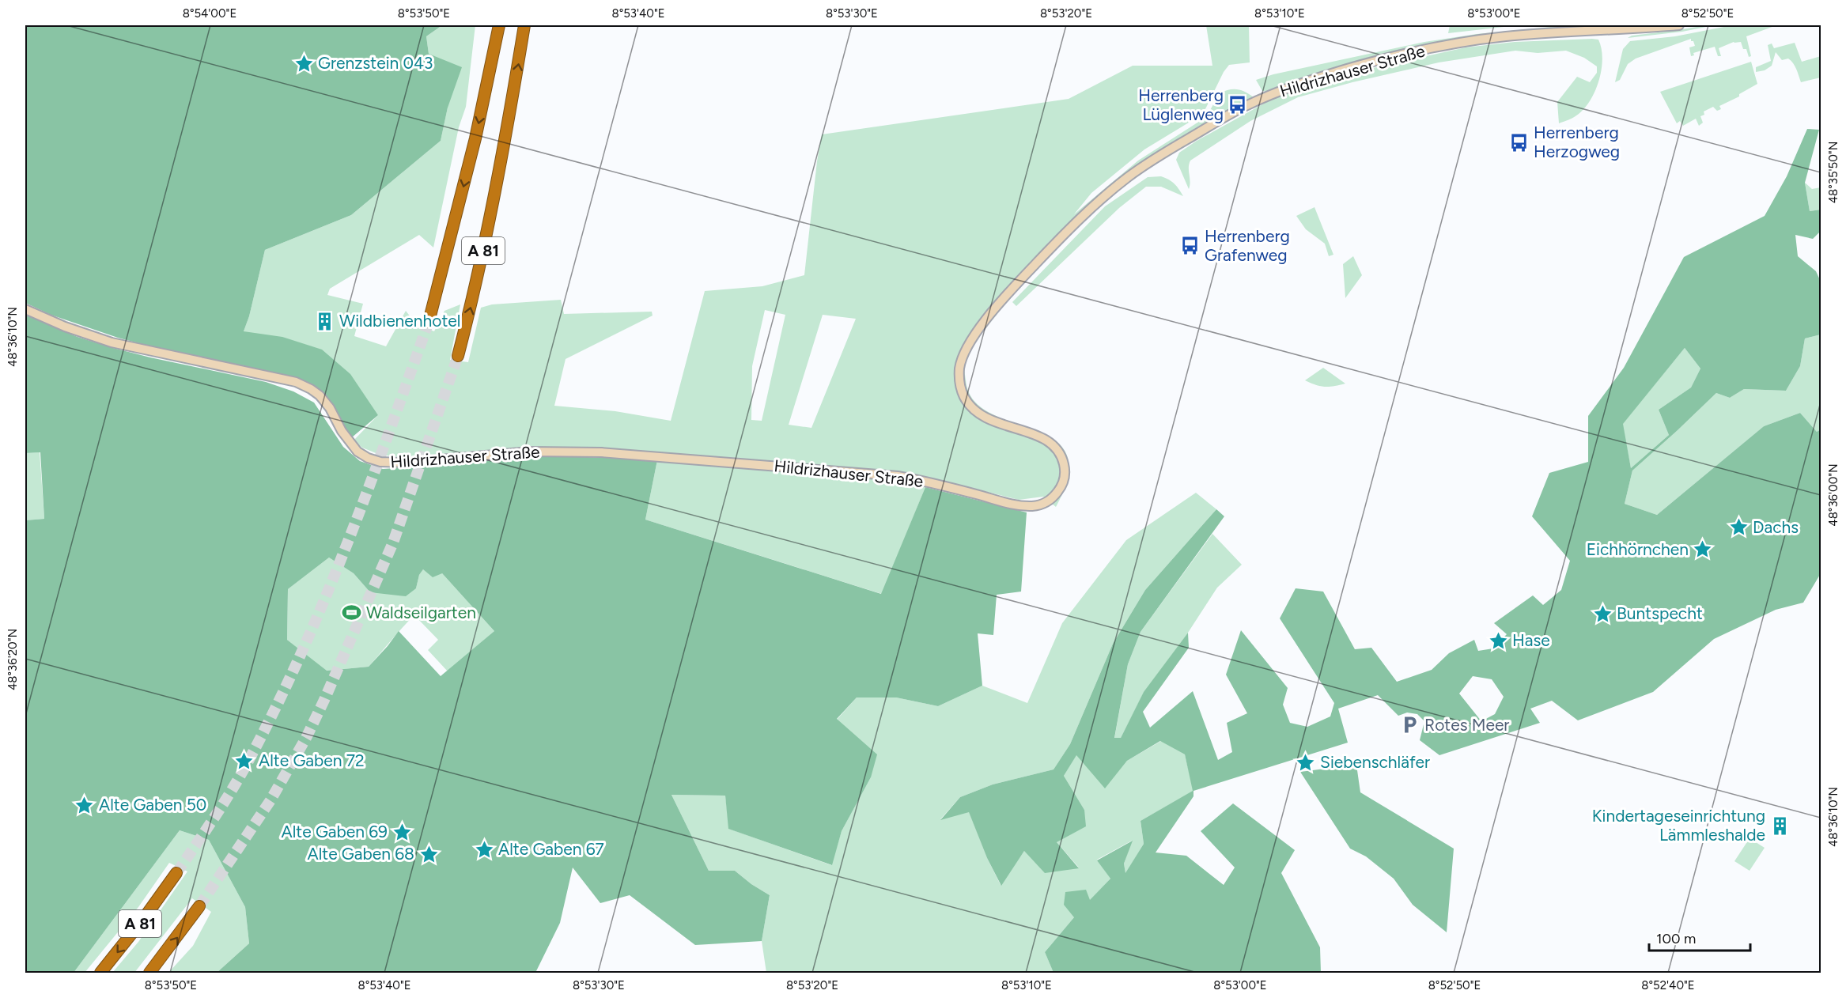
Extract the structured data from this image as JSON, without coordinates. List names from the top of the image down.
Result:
{
  "streets": {
    "highway": ["A 81"],
    "main road": ["Hildrizhauser Straße"]
  },
  "places": {
    "place": [
      "Grenzstein 043",
      "Dachs",
      "Eichhörnchen",
      "Buntspecht",
      "Hase",
      "Alte Gaben 72",
      "Siebenschläfer",
      "Alte Gaben 50",
      "Alte Gaben 69",
      "Alte Gaben 67",
      "Alte Gaben 68"
    ],
    "bus stop": ["Herrenberg Lüglenweg", "Herrenberg Herzogweg", "Herrenberg Grafenweg"],
    "building": ["Wildbienenhotel", "Kindertageseinrichtung Lämmleshalde"],
    "sports": ["Waldseilgarten"],
    "parking": ["Rotes Meer"]
  },
  "scale_bar": "100 m",
  "coordinates": [
    "8°54'00\"E",
    "8°53'50\"E",
    "8°53'40\"E",
    "8°53'30\"E",
    "8°53'20\"E",
    "8°53'10\"E",
    "8°53'00\"E",
    "8°52'50\"E",
    "48°35'50\"N",
    "48°36'10\"N",
    "48°36'00\"N",
    "48°36'20\"N",
    "8°52'40\"E"
  ]
}
